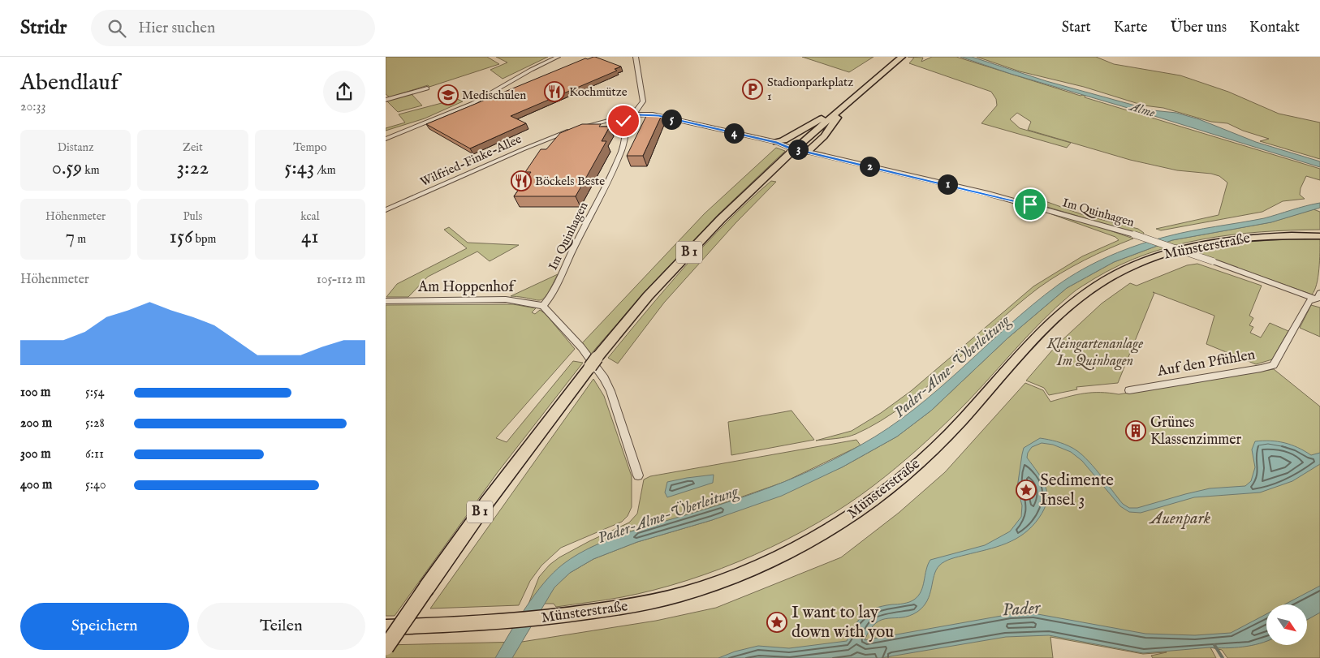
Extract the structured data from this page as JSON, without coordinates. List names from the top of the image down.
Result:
{
  "streets": {
    "highway": ["B 1"],
    "main road": ["Münsterstraße"],
    "street": [
      "Wilfried-Finke-Allee",
      "Im Quinhagen",
      "Am Hoppenhof",
      "Auf den Pfühlen"
    ]
  },
  "crossings": [
    ["Wilfried-Finke-Allee", "Im Quinhagen"],
    ["Im Quinhagen", "B 1"],
    ["Im Quinhagen", "Am Hoppenhof"],
    ["Im Quinhagen", "Auf den Pfühlen"]
  ],
  "water": ["Alme", "Pader-Alme-Überleitung", "Pader"],
  "parks": ["Kleingartenanlage Im Quinhagen", "Auenpark"],
  "places": {
    "parking": ["Stadionparkplatz 1"],
    "restaurant": ["Kochmütze", "Böckels Beste"],
    "school or university": ["Medischulen"],
    "building": ["Grünes Klassenzimmer"],
    "place": ["Sedimente Insel 3", "I want to lay down with you"]
  },
  "north": "bottom right",
  "page": {
    "header": "Stridr",
    "search": "Hier suchen",
    "nav": [
      "Start",
      "Karte",
      "Über uns",
      "Kontakt"
    ],
    "heading": ["Abendlauf", "20:33"],
    "pins": [
      "5",
      "4",
      "3",
      "2",
      "1"
    ],
    "stats": [
      ["Distanz", "0.59 km"],
      ["Zeit", "3:22"],
      ["Tempo", "5:43 /km"],
      ["Höhenmeter", "7 m"],
      ["Puls", "156 bpm"],
      ["kcal", "41"]
    ],
    "chart": ["Höhenmeter", "105–112 m"],
    "list": [
      {
        "name": "100 m",
        "note": "5:54"
      },
      {
        "name": "200 m",
        "note": "5:28"
      },
      {
        "name": "300 m",
        "note": "6:11"
      },
      {
        "name": "400 m",
        "note": "5:40"
      }
    ],
    "buttons": ["Speichern", "Teilen"]
  }
}
